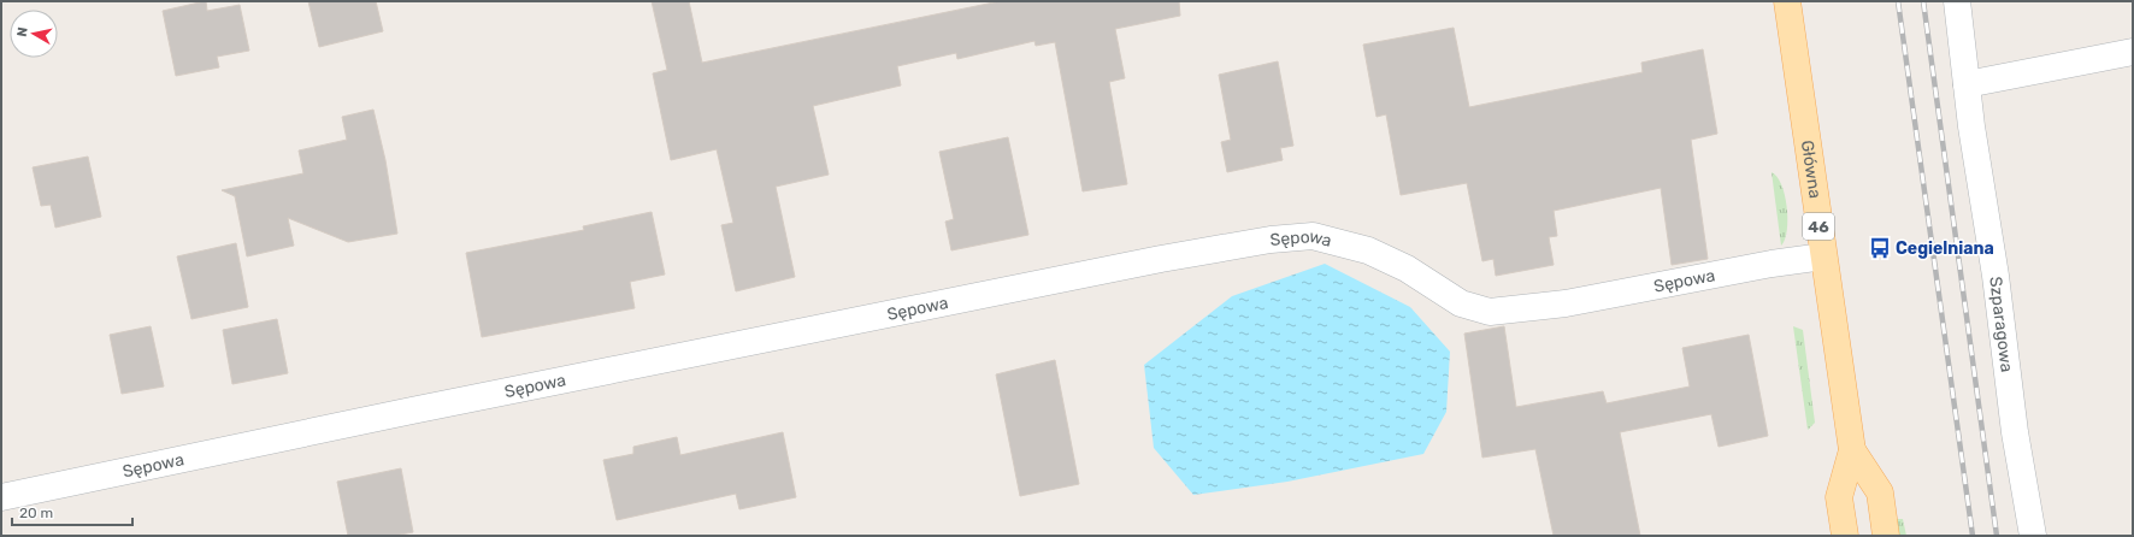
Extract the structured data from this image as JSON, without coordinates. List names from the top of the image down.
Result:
{
  "streets": {
    "main road": ["Główna", "46"],
    "street": ["Sępowa", "Szparagowa"]
  },
  "crossings": [
    ["Główna", "Sępowa"]
  ],
  "places": {
    "bus stop": ["Cegielniana"]
  },
  "scale_bar": "20 m",
  "north": "left"
}
